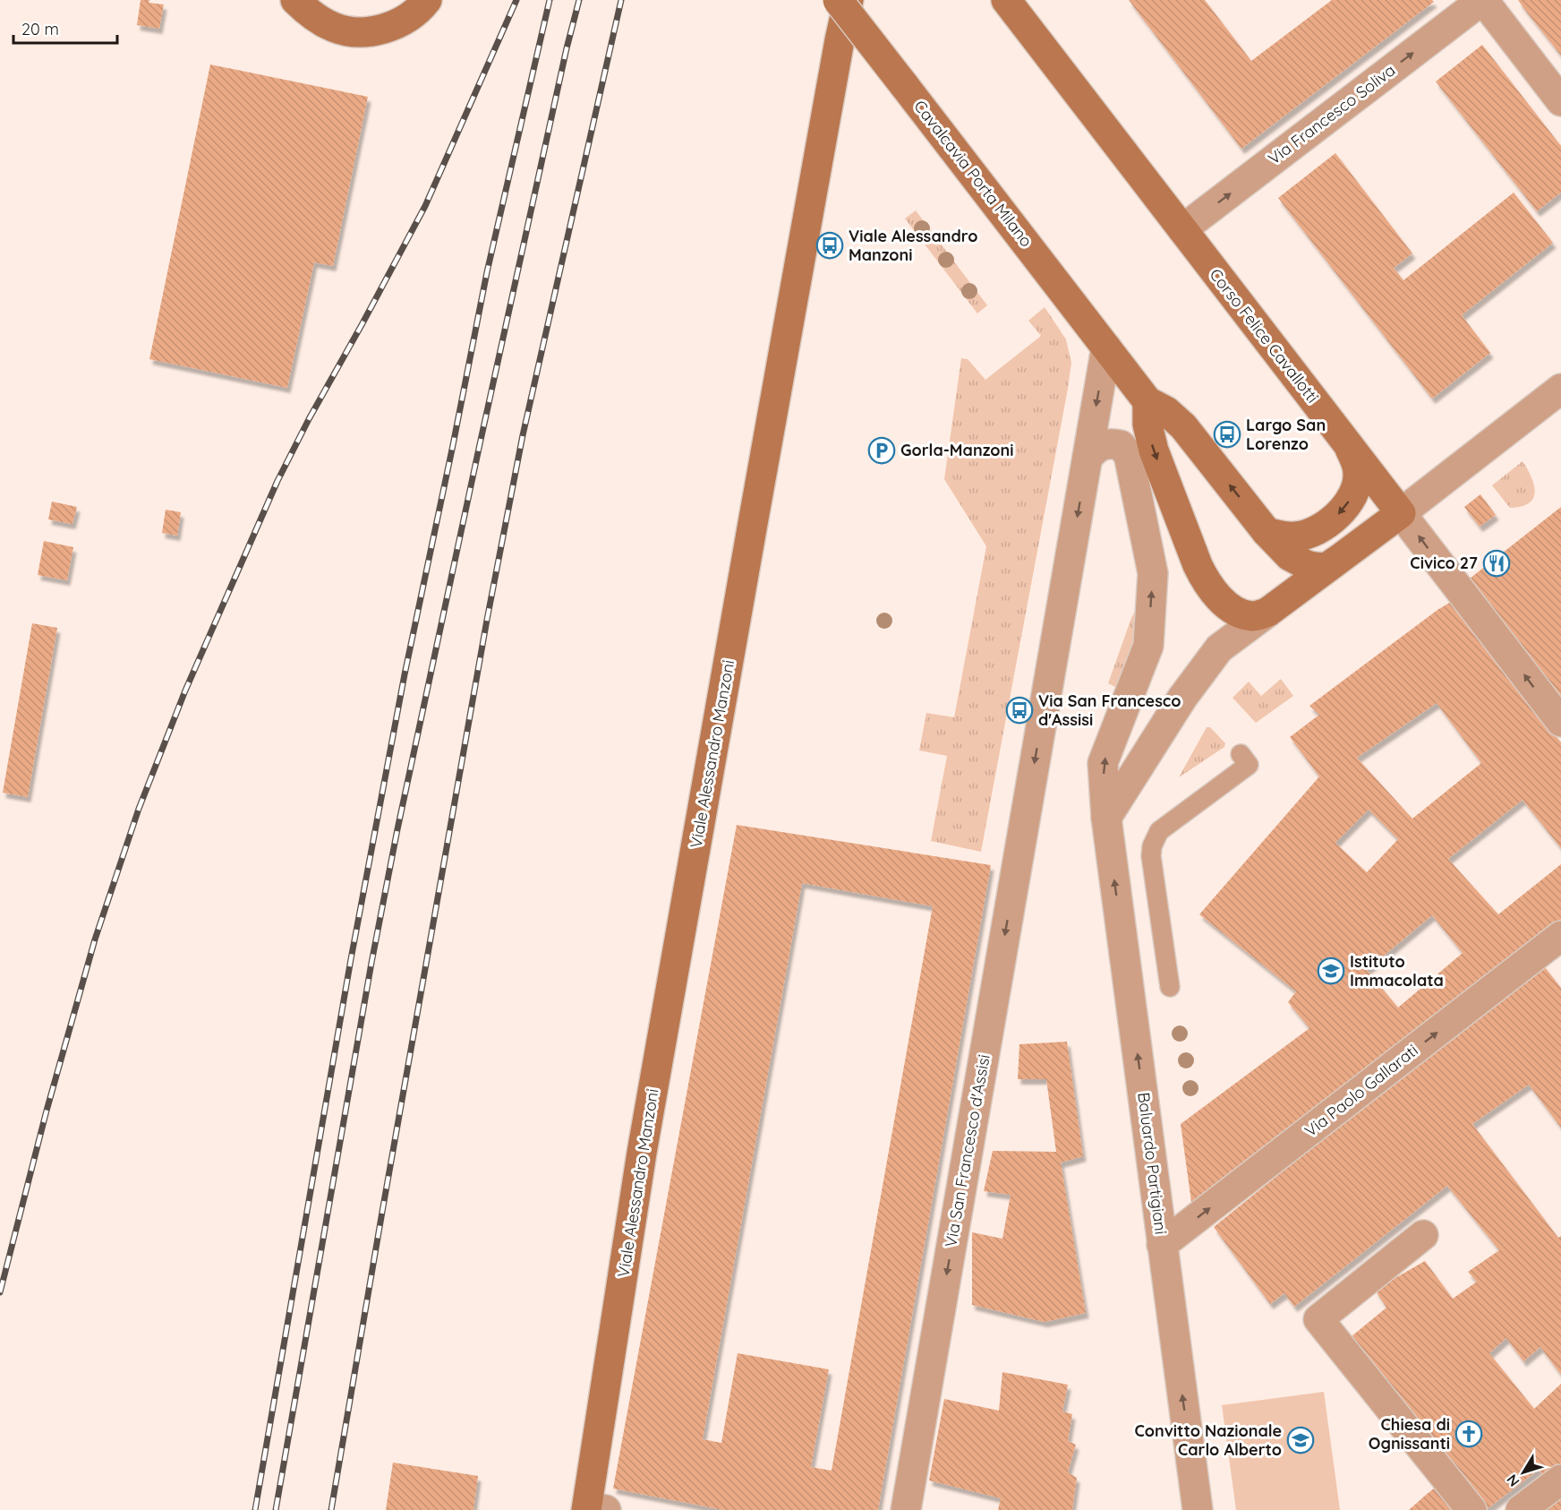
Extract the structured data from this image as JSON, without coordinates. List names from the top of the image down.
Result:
{
  "streets": {
    "main road": ["Cavalcavia Porta Milano", "Corso Felice Cavallotti", "Viale Alessandro Manzoni"],
    "street": [
      "Via Francesco Soliva",
      "Via Paolo Gallarati",
      "Via San Francesco d'Assisi",
      "Baluardo Partigiani"
    ]
  },
  "crossings": [
    ["Via Francesco Soliva", "Corso Felice Cavallotti"],
    ["Cavalcavia Porta Milano", "Via San Francesco d'Assisi"],
    ["Via Paolo Gallarati", "Baluardo Partigiani"]
  ],
  "one_way": [
    "Via Francesco Soliva",
    "Via Paolo Gallarati",
    "Via San Francesco d'Assisi",
    "Baluardo Partigiani"
  ],
  "places": {
    "bus stop": ["Viale Alessandro Manzoni", "Largo San Lorenzo", "Via San Francesco d'Assisi"],
    "parking": ["Gorla-Manzoni"],
    "restaurant": ["Civico 27"],
    "school or university": ["Istituto Immacolata", "Convitto Nazionale Carlo Alberto"],
    "church": ["Chiesa di Ognissanti"]
  },
  "scale_bar": "20 m",
  "north": "bottom left"
}
